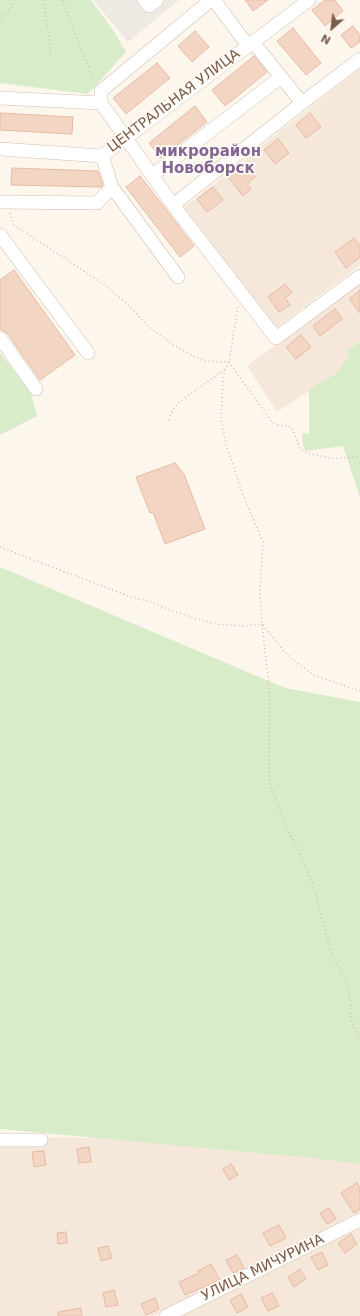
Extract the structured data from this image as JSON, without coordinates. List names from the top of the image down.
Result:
{
  "streets": {
    "street": ["ЦЕНТРАЛЬНАЯ УЛИЦА", "УЛИЦА МИЧУРИНА"]
  },
  "districts": ["микрорайон Новоборск"],
  "north": "bottom left"
}
